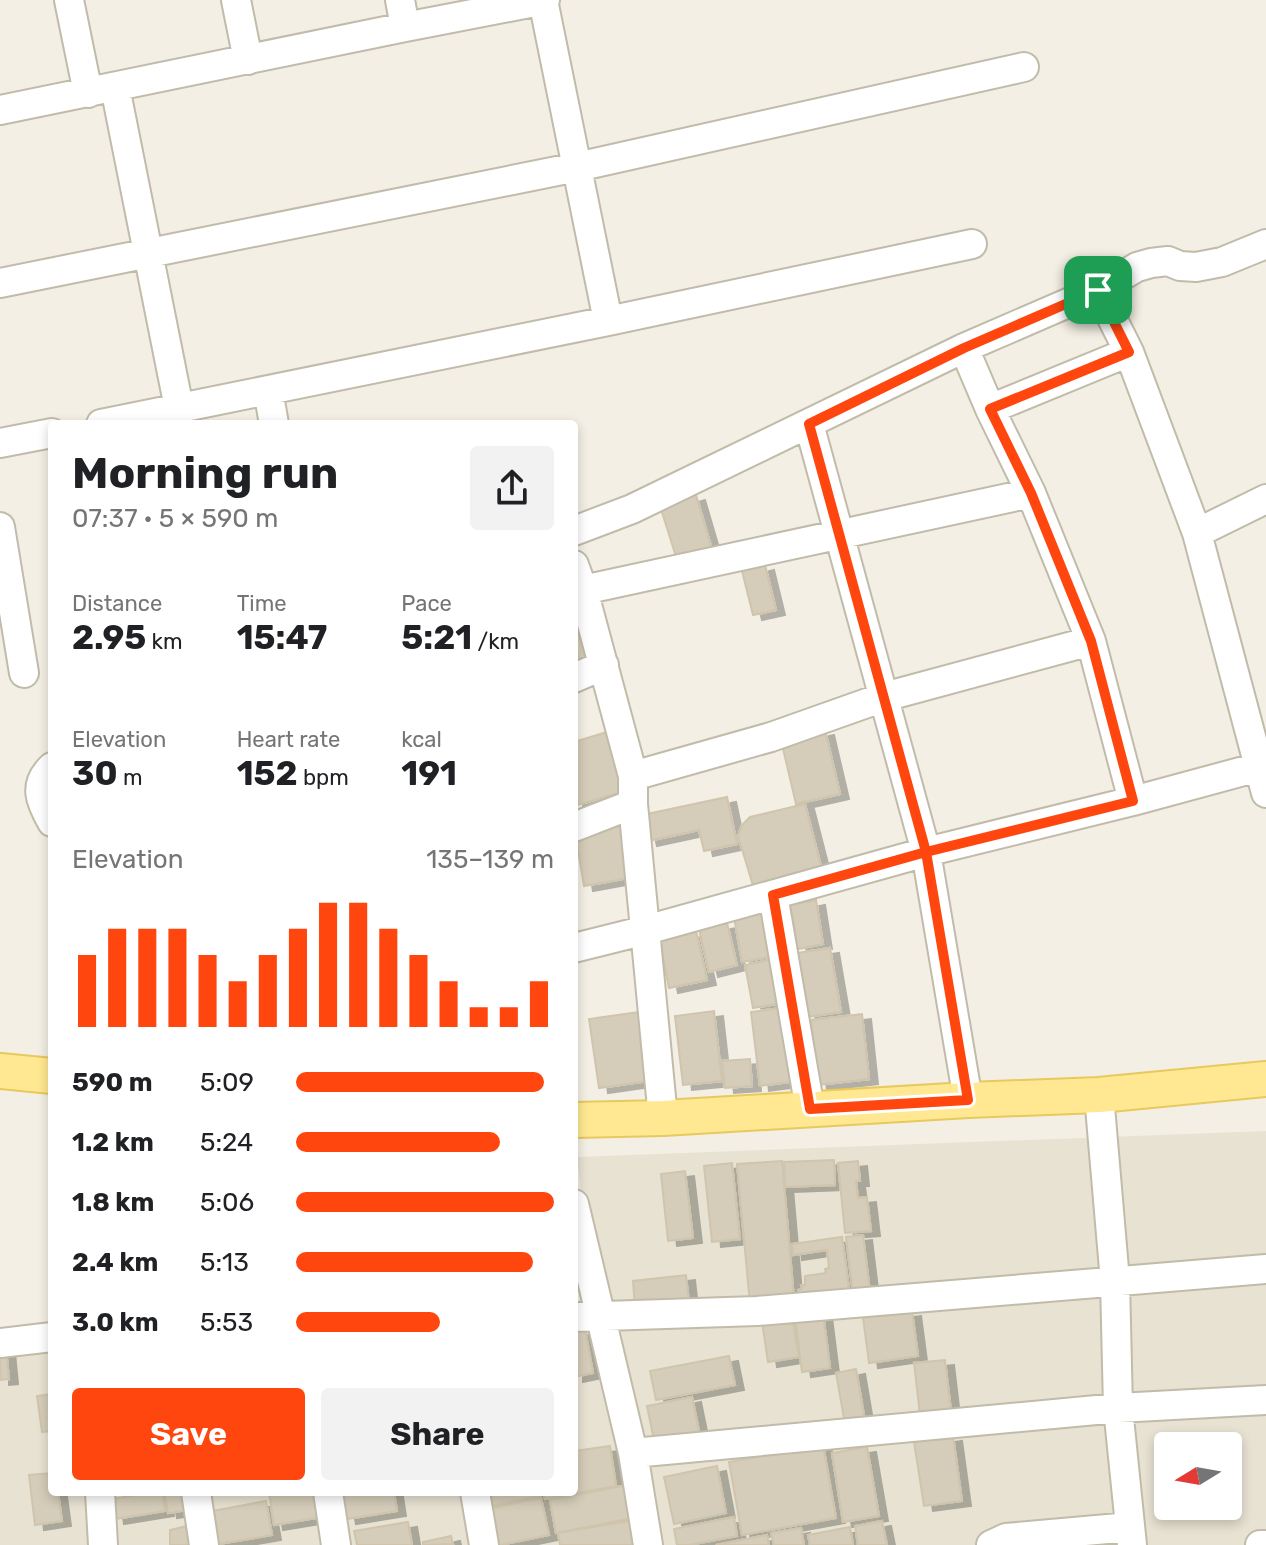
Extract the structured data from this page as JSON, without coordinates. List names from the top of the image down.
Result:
{
  "north": "left",
  "page": {
    "heading": ["Morning run", "07:37 · 5 × 590 m"],
    "stats": [
      ["Distance", "2.95 km"],
      ["Time", "15:47"],
      ["Pace", "5:21 /km"],
      ["Elevation", "30 m"],
      ["Heart rate", "152 bpm"],
      ["kcal", "191"]
    ],
    "chart": ["Elevation", "135–139 m"],
    "list": [
      {
        "name": "590 m",
        "note": "5:09"
      },
      {
        "name": "1.2 km",
        "note": "5:24"
      },
      {
        "name": "1.8 km",
        "note": "5:06"
      },
      {
        "name": "2.4 km",
        "note": "5:13"
      },
      {
        "name": "3.0 km",
        "note": "5:53"
      }
    ],
    "buttons": ["Save", "Share"]
  }
}
